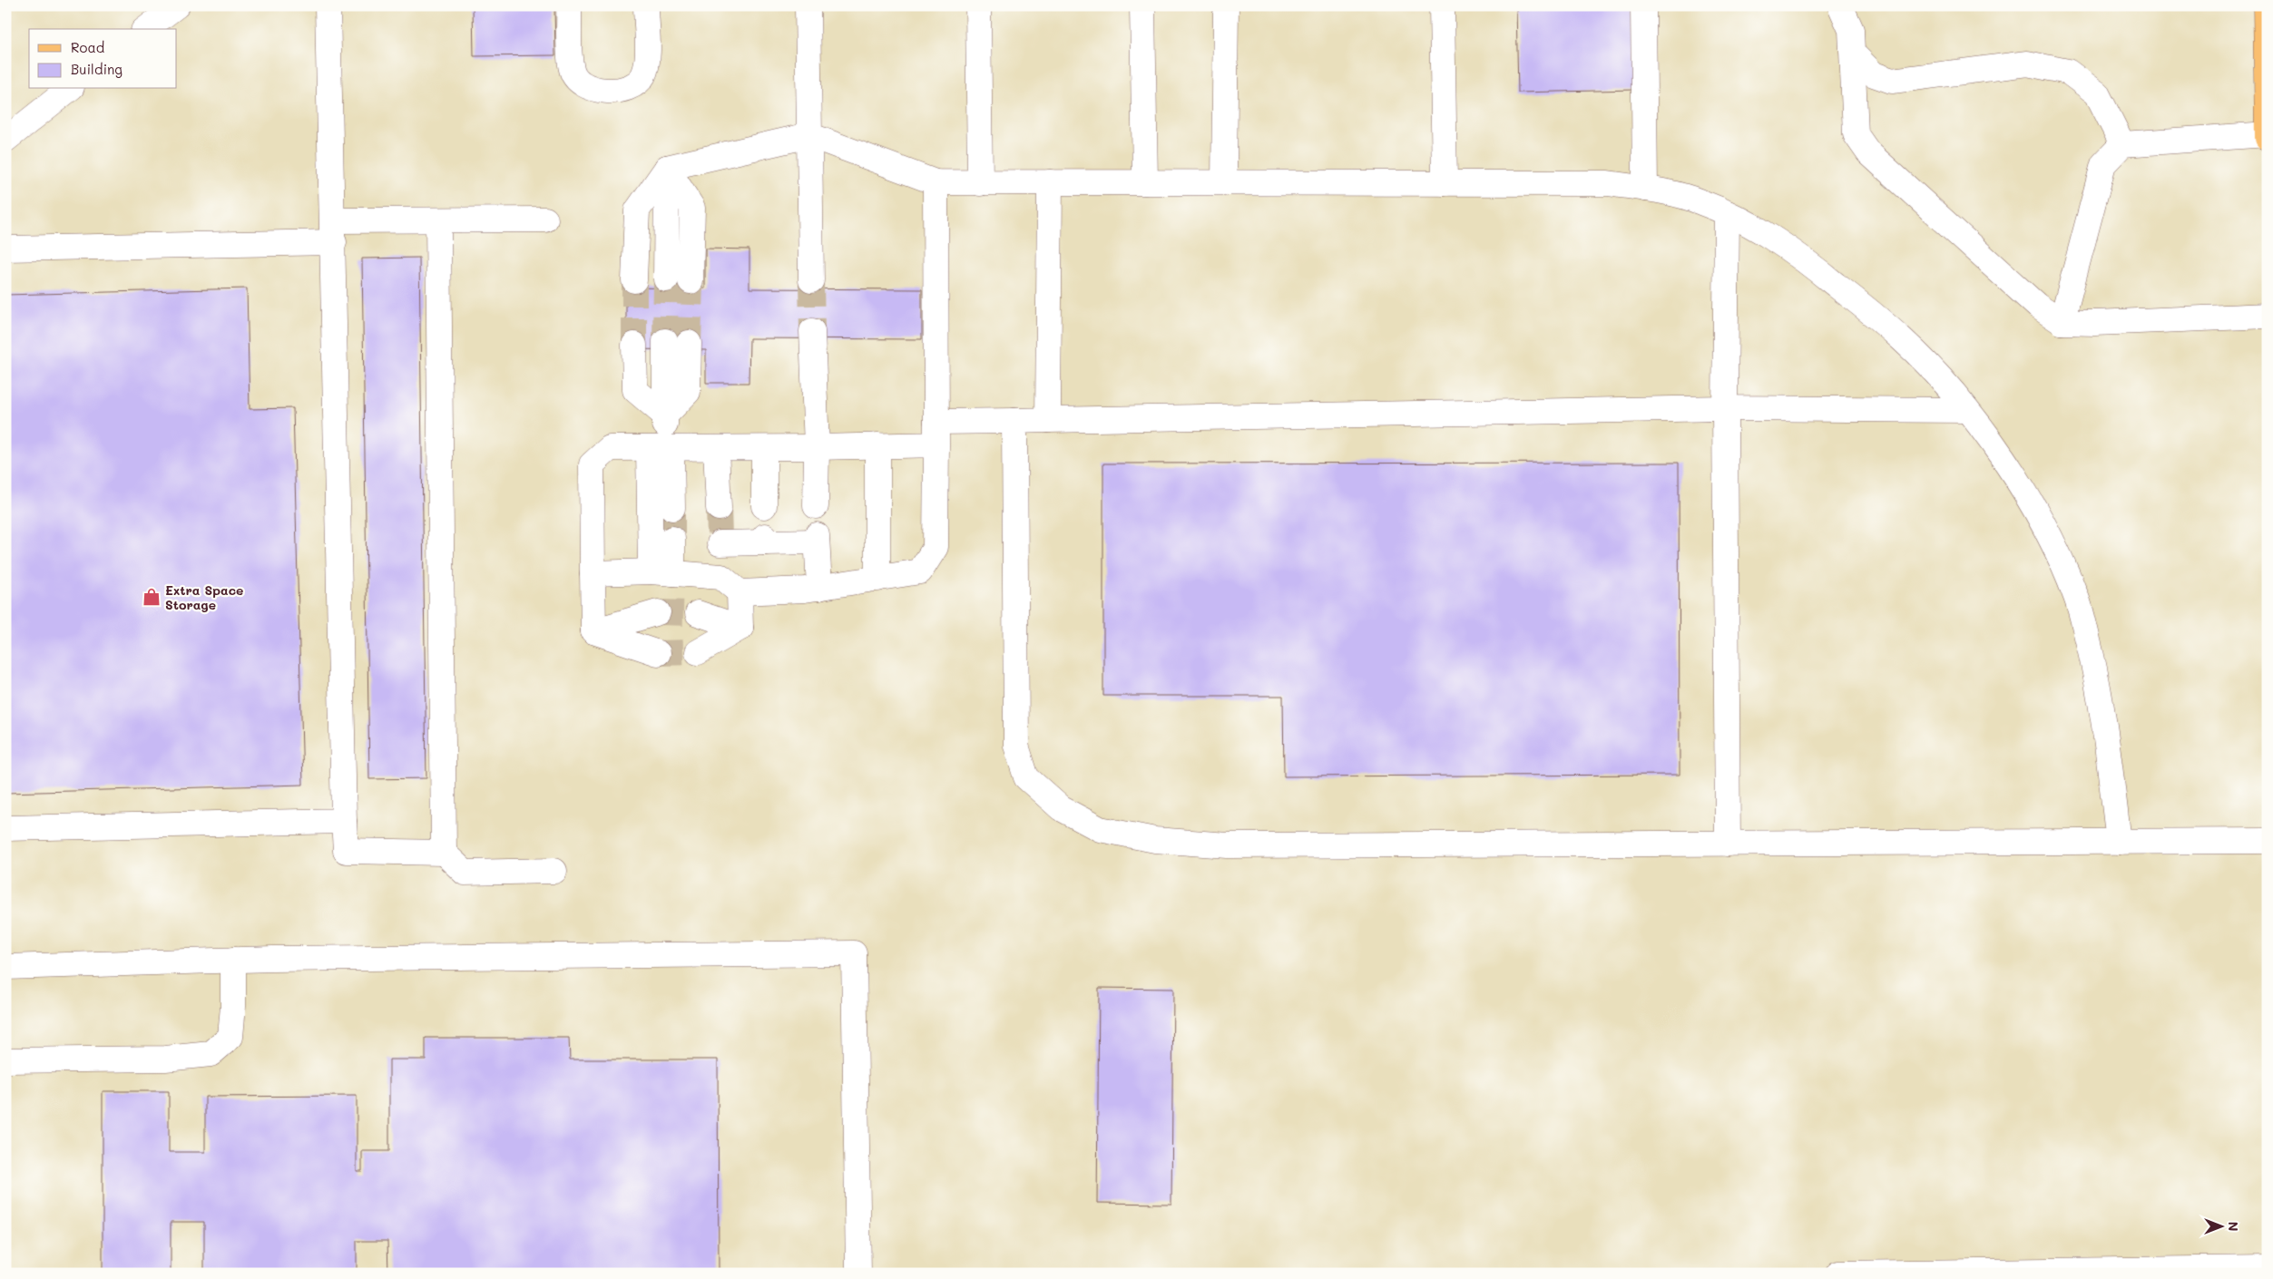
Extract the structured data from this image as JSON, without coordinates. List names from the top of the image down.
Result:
{
  "places": {
    "shop": ["Extra Space Storage"]
  },
  "legend": ["Road", "Building"],
  "north": "right"
}
